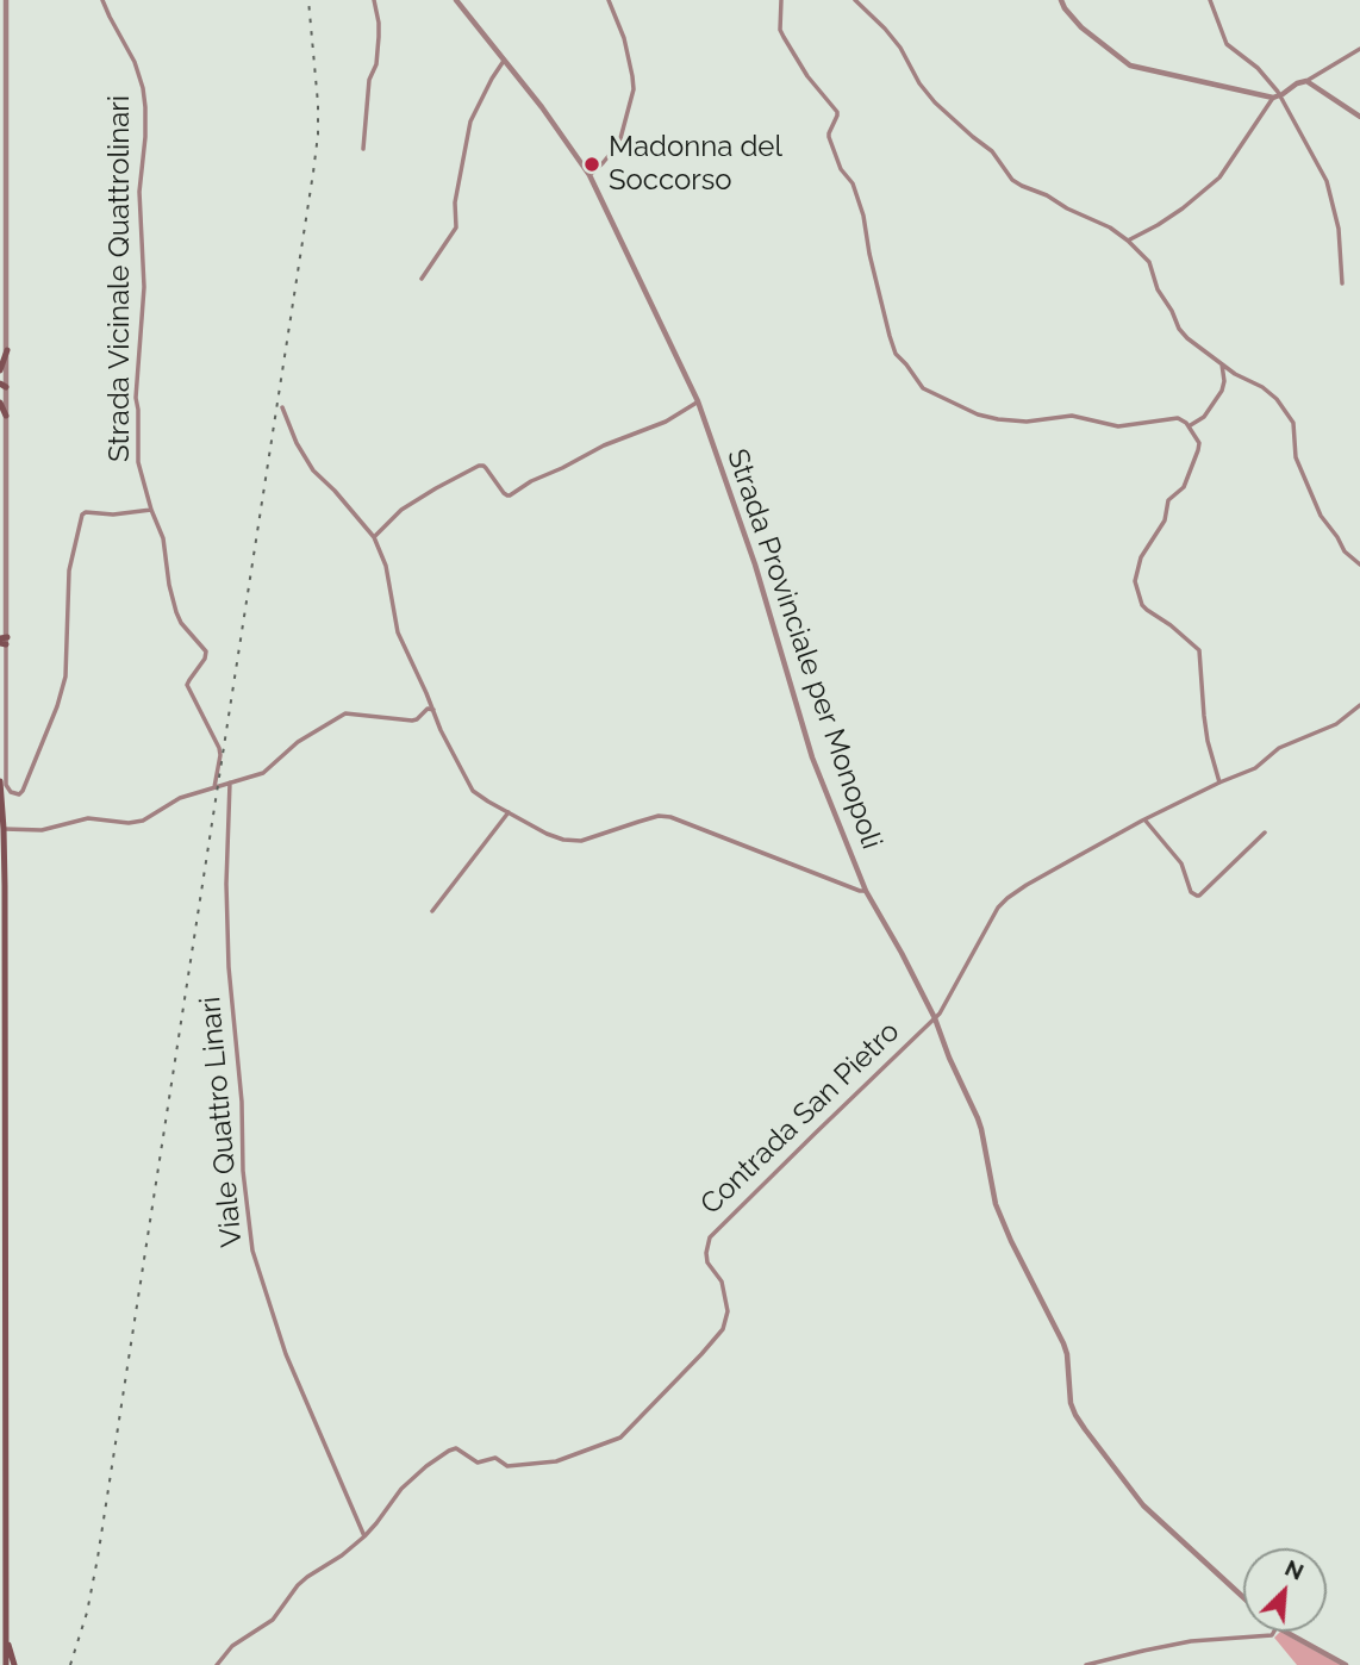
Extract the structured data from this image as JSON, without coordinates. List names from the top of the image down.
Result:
{
  "streets": {
    "street": [
      "Strada Vicinale Quattrolinari",
      "Strada Provinciale per Monopoli",
      "Contrada San Pietro",
      "Viale Quattro Linari"
    ]
  },
  "crossings": [
    ["Strada Provinciale per Monopoli", "Contrada San Pietro"],
    ["Contrada San Pietro", "Viale Quattro Linari"]
  ],
  "places": ["Madonna del Soccorso"],
  "north": "top right"
}
